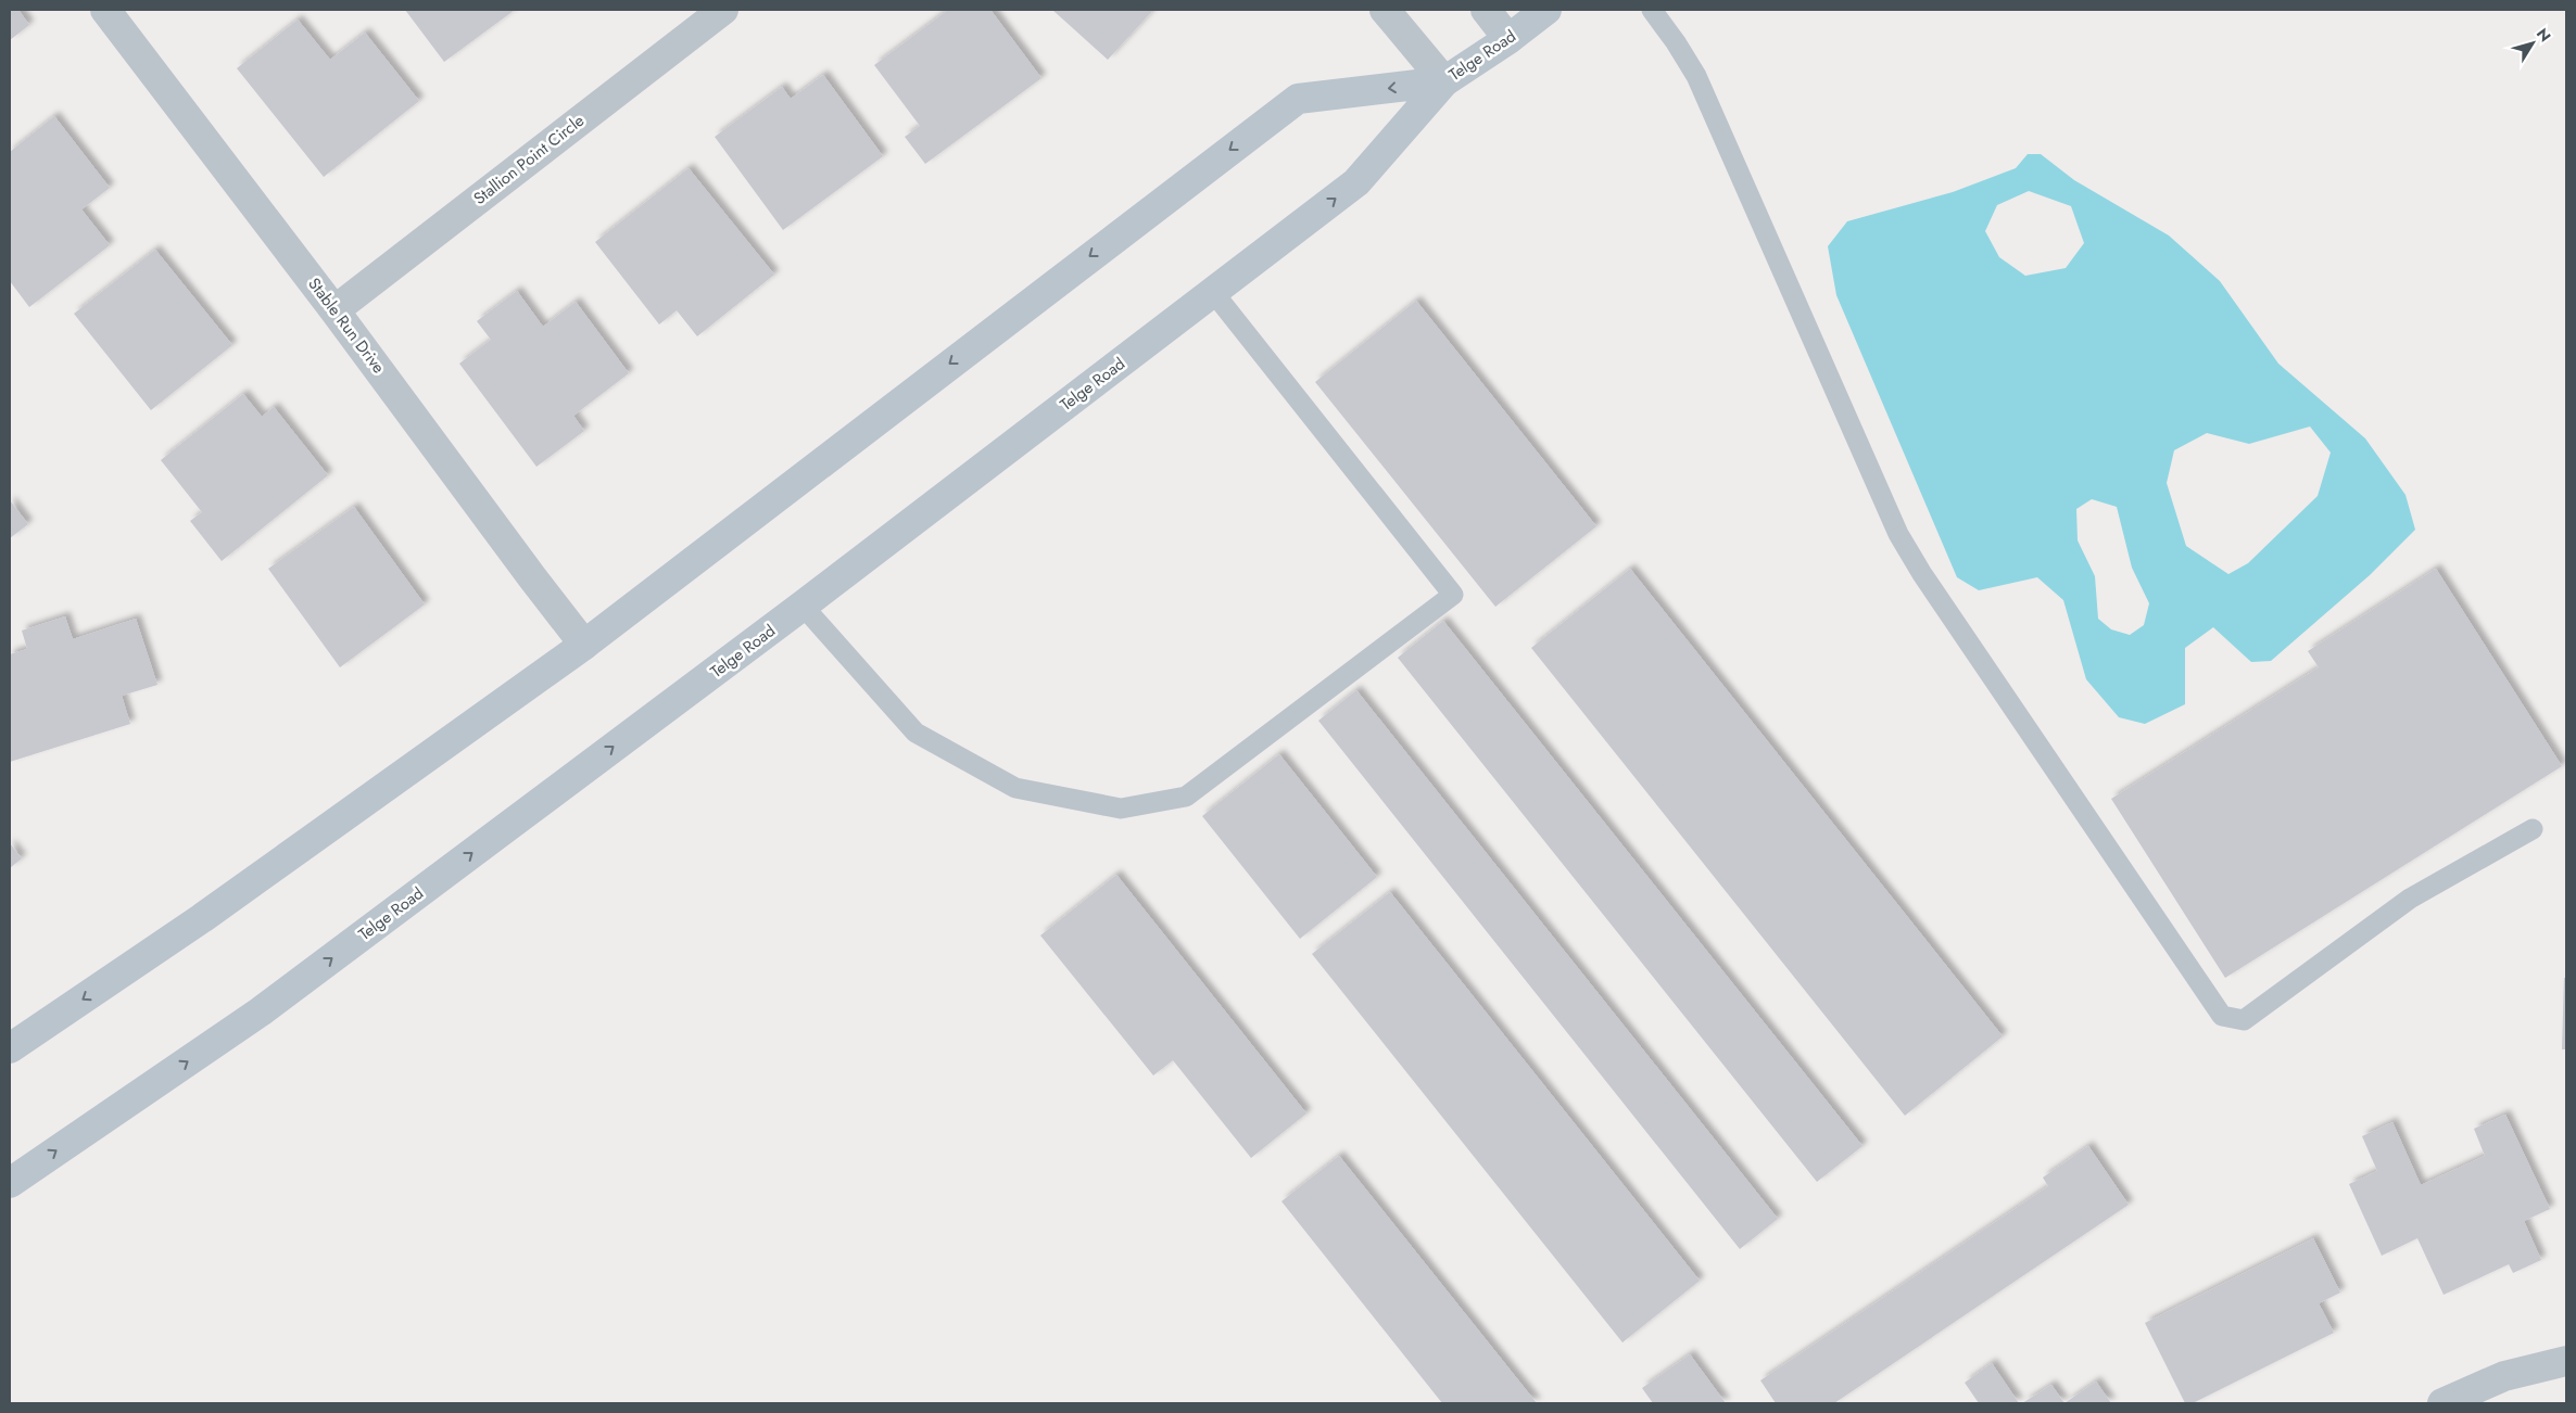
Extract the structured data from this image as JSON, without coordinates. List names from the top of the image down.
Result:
{
  "streets": {
    "main road": ["Telge Road"],
    "street": ["Stallion Point Circle", "Stable Run Drive"]
  },
  "crossings": [
    ["Telge Road", "Stable Run Drive"],
    ["Stallion Point Circle", "Stable Run Drive"]
  ],
  "north": "top right"
}
